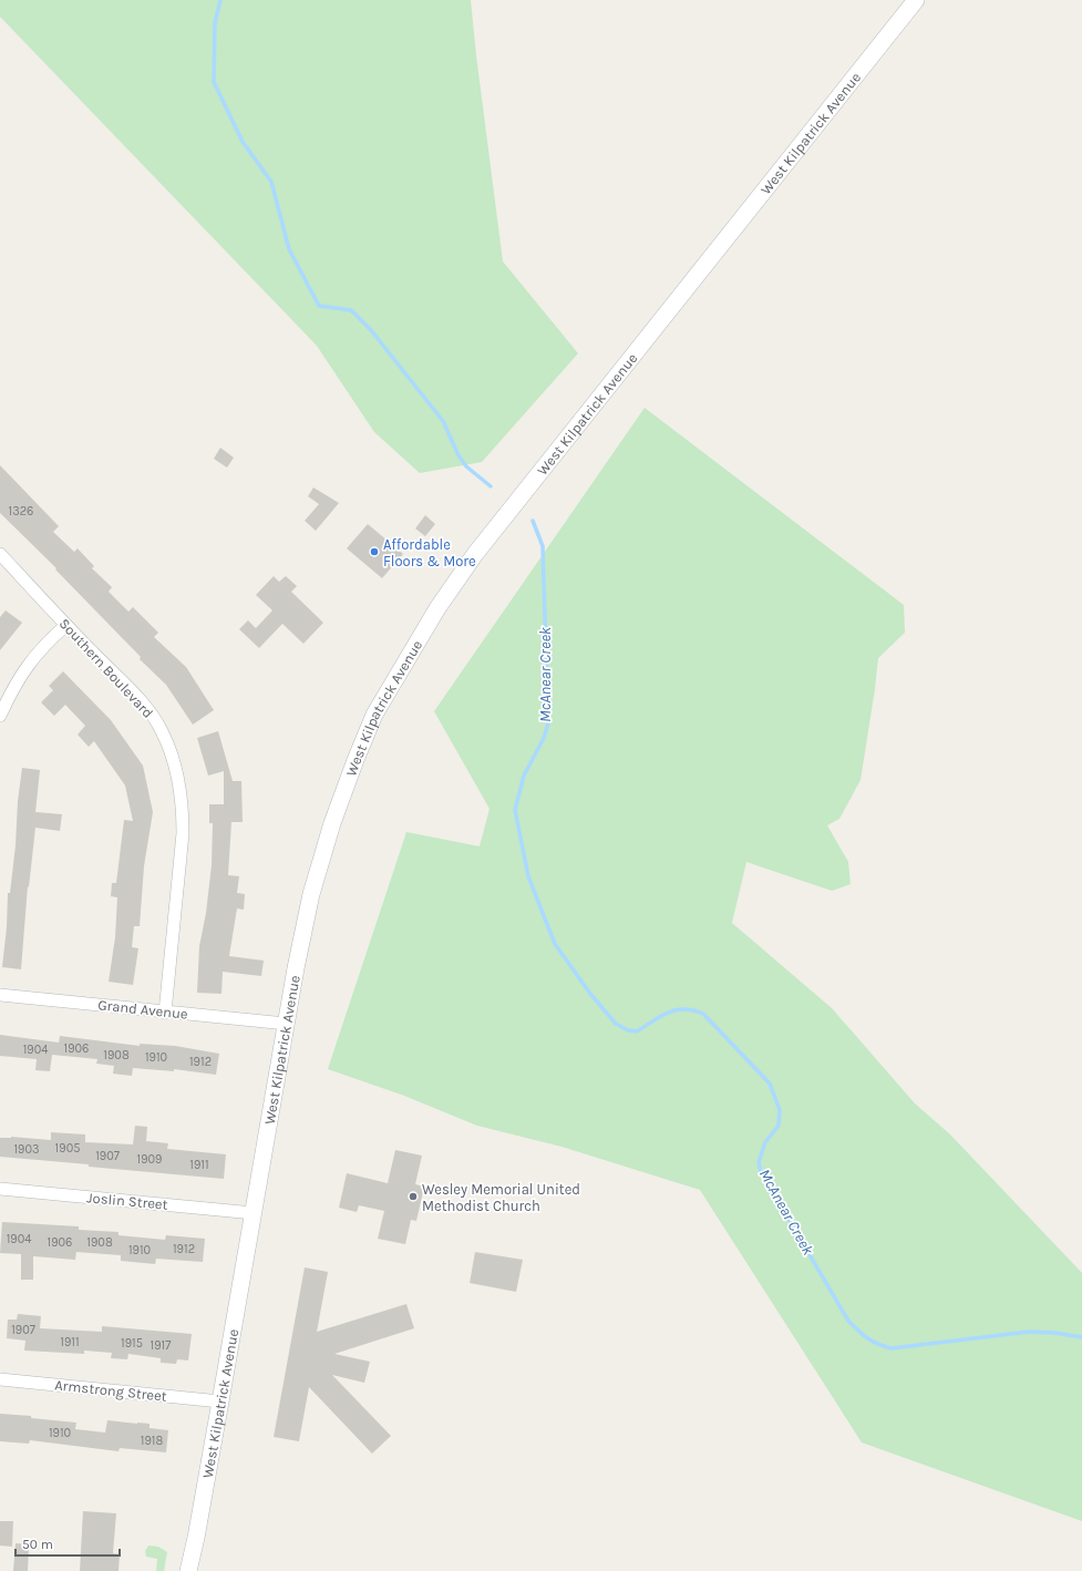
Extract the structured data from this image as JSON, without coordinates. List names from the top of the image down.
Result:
{
  "streets": {
    "main road": ["West Kilpatrick Avenue"],
    "street": [
      "Southern Boulevard",
      "Grand Avenue",
      "Joslin Street",
      "Armstrong Street"
    ]
  },
  "crossings": [
    ["West Kilpatrick Avenue", "Grand Avenue"],
    ["West Kilpatrick Avenue", "Joslin Street"],
    ["West Kilpatrick Avenue", "Armstrong Street"],
    ["Southern Boulevard", "Grand Avenue"]
  ],
  "water": ["McAnear Creek"],
  "places": ["Affordable Floors & More", "Wesley Memorial United Methodist Church"],
  "house_numbers": [
    "1326",
    "1906",
    "1904",
    "1908",
    "1910",
    "1912",
    "1905",
    "1903",
    "1907",
    "1909",
    "1911",
    "1904",
    "1906",
    "1908",
    "1912",
    "1910",
    "1907",
    "1911",
    "1915",
    "1917",
    "1910",
    "1918"
  ],
  "scale_bar": "50 m"
}
